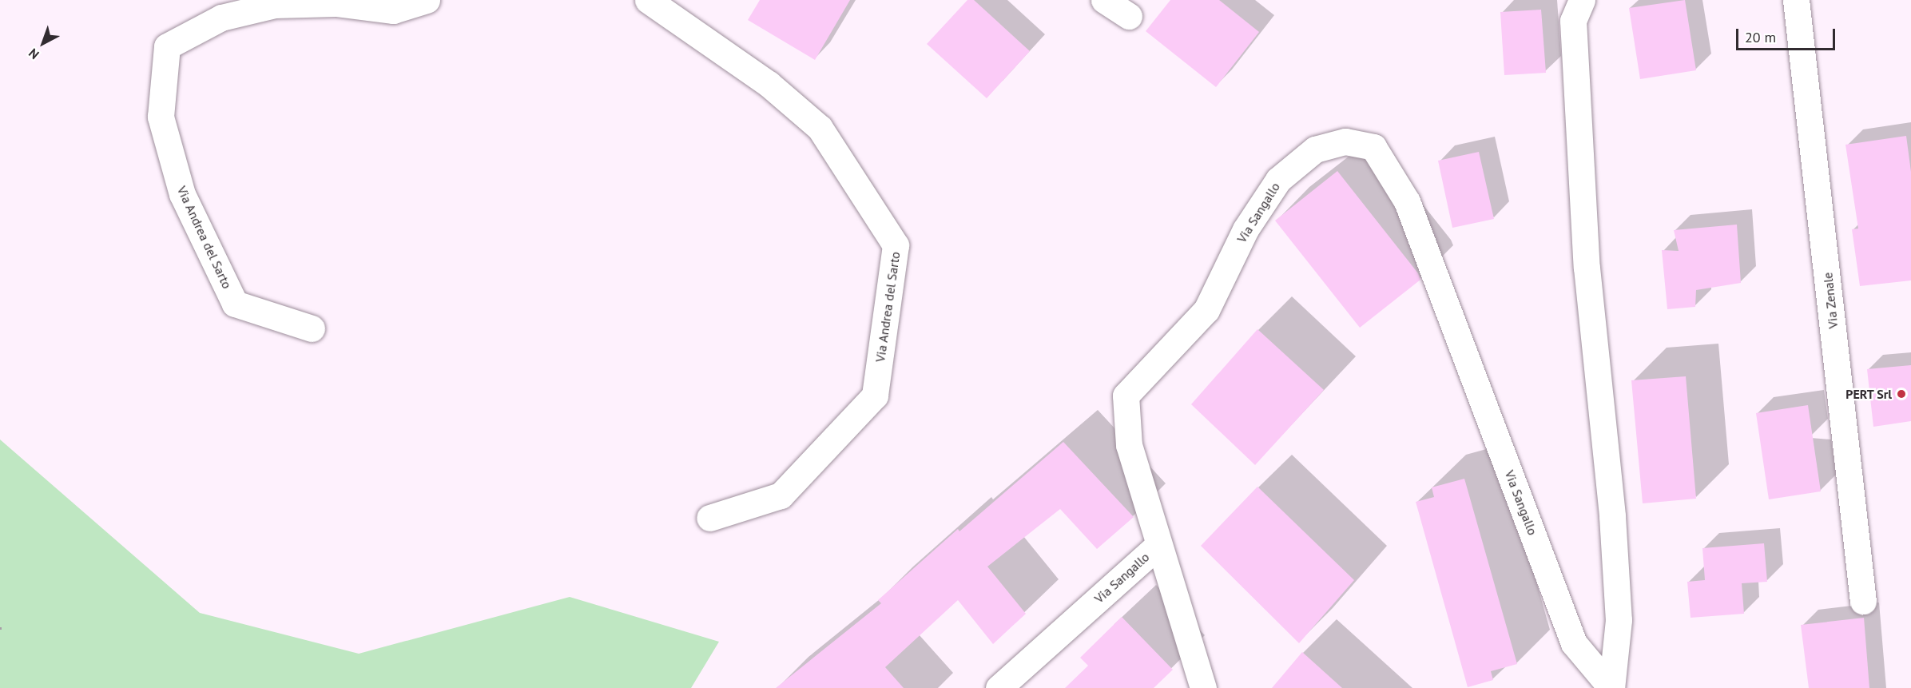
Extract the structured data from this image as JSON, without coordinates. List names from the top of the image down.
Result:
{
  "streets": {
    "street": ["Via Sangallo", "Via Andrea del Sarto", "Via Zenale"]
  },
  "places": ["PERT Srl"],
  "scale_bar": "20 m",
  "north": "bottom left"
}
